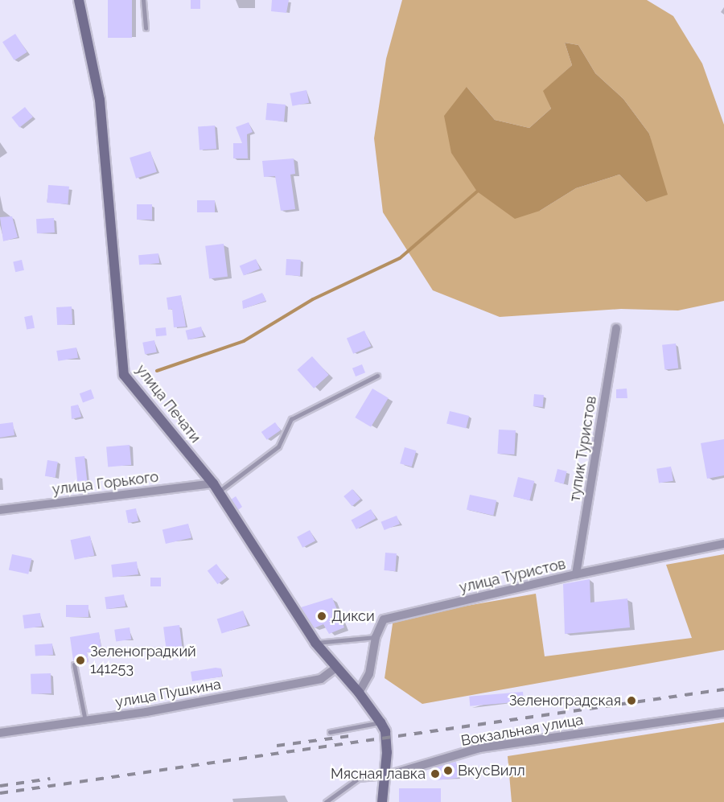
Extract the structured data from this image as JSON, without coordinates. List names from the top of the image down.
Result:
{
  "streets": {
    "street": [
      "улица Печати",
      "тупик Туристов",
      "улица Горького",
      "улица Туристов",
      "улица Пушкина",
      "Вокзальная улица"
    ]
  },
  "crossings": [
    ["улица Печати", "улица Горького"],
    ["улица Печати", "улица Туристов"],
    ["улица Печати", "улица Пушкина"],
    ["улица Печати", "Вокзальная улица"],
    ["тупик Туристов", "улица Туристов"]
  ],
  "places": [
    "Дикси",
    "Зеленоградкий 141253",
    "Зеленоградская",
    "ВкусВилл",
    "Мясная лавка"
  ]
}
